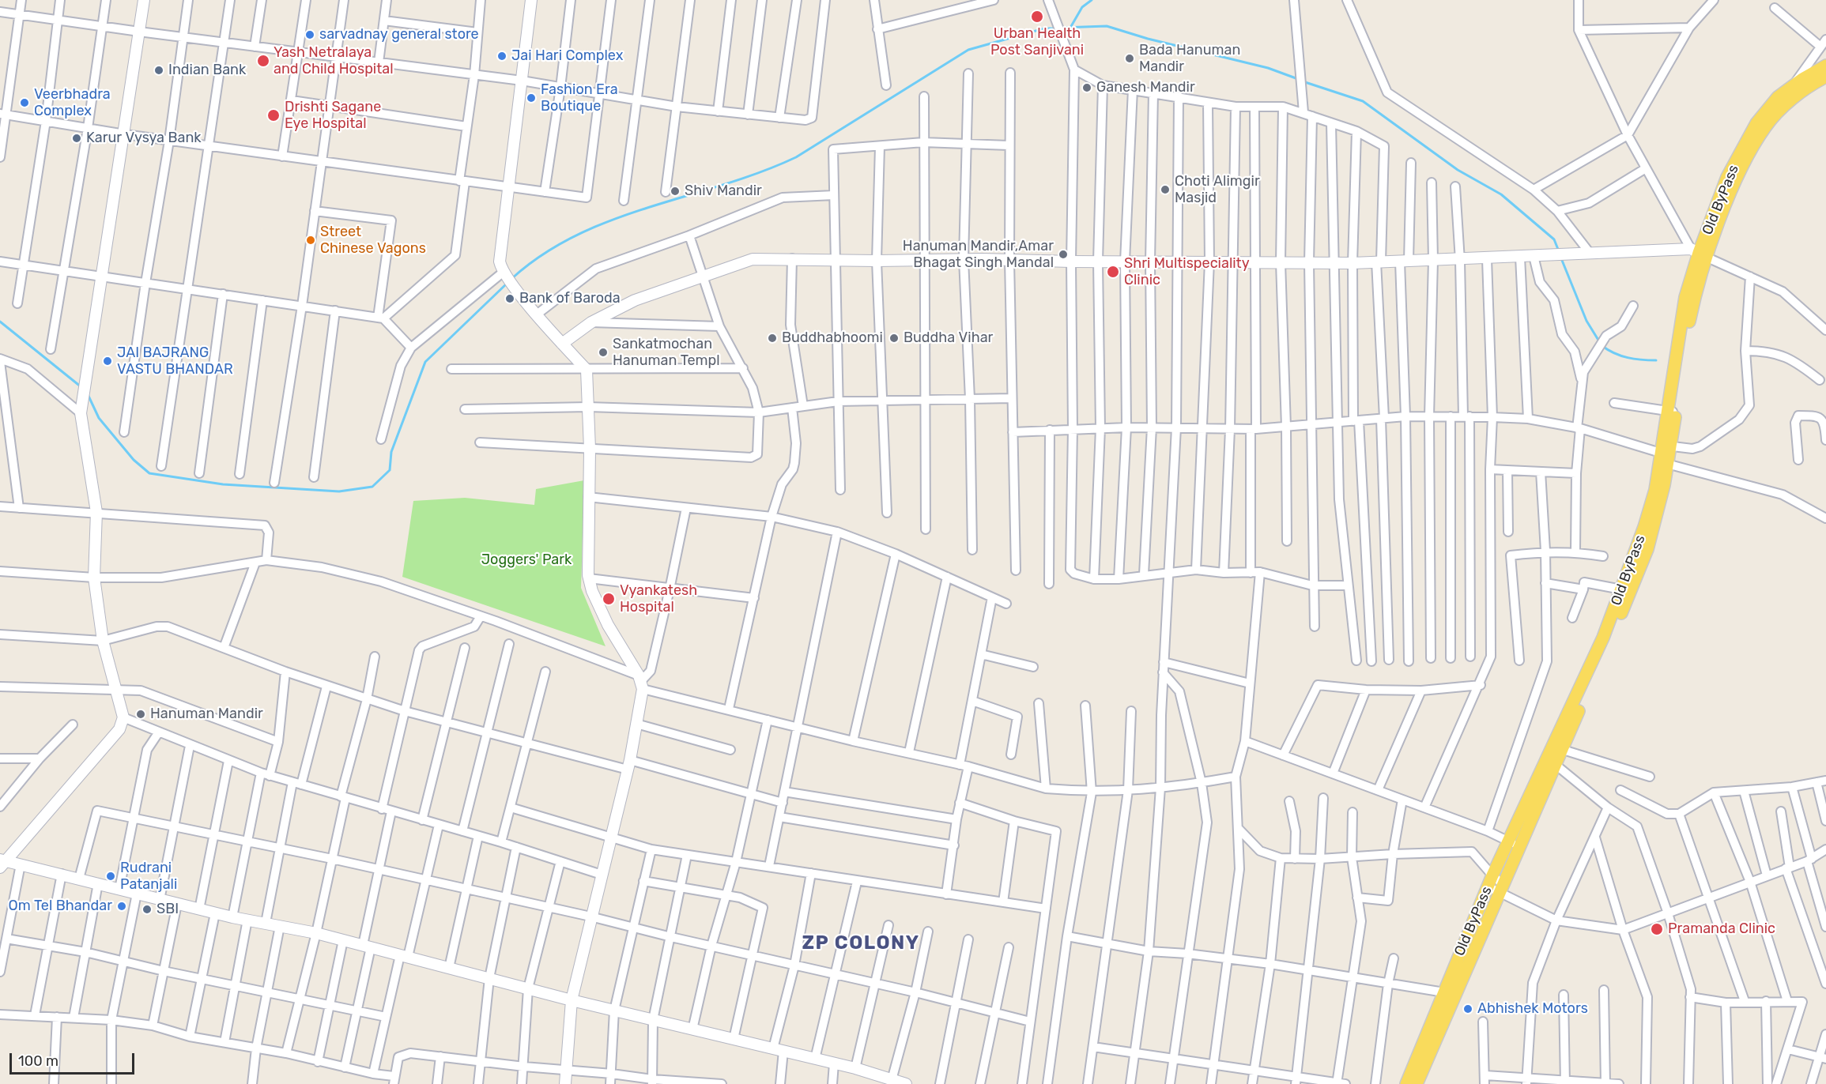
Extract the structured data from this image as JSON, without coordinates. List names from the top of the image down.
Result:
{
  "streets": {
    "main road": ["Old ByPass"]
  },
  "districts": ["ZP COLONY"],
  "parks": ["Joggers' Park"],
  "places": [
    "Urban Health Post Sanjivani",
    "sarvadnay general store",
    "Jai Hari Complex",
    "Bada Hanuman Mandir",
    "Yash Netralaya and Child Hospital",
    "Indian Bank",
    "Ganesh Mandir",
    "Fashion Era Boutique",
    "Veerbhadra Complex",
    "Drishti Sagane Eye Hospital",
    "Karur Vysya Bank",
    "Choti Alimgir Masjid",
    "Shiv Mandir",
    "Street Chinese Vagons",
    "Hanuman Mandir,Amar Bhagat Singh Mandal",
    "Shri Multispeciality Clinic",
    "Bank of Baroda",
    "Buddhabhoomi",
    "Buddha Vihar",
    "Sankatmochan Hanuman Templ",
    "JAI BAJRANG VASTU BHANDAR",
    "Vyankatesh Hospital",
    "Hanuman Mandir",
    "Rudrani Patanjali",
    "Om Tel Bhandar",
    "SBI",
    "Pramanda Clinic",
    "Abhishek Motors"
  ],
  "scale_bar": "100 m"
}
